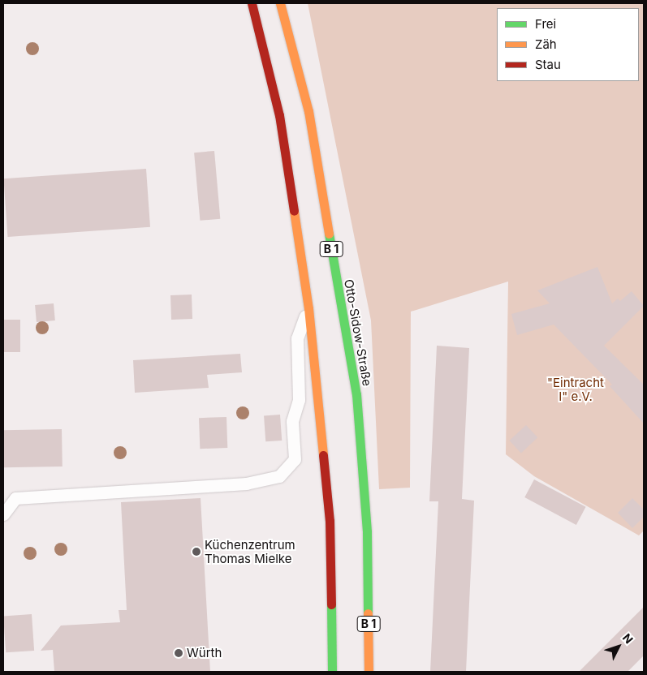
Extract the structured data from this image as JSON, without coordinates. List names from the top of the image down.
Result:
{
  "streets": {
    "main road": ["B 1", "Otto-Sidow-Straße"]
  },
  "parks": ["\"Eintracht I\" e.V."],
  "places": ["Küchenzentrum Thomas Mielke", "Würth"],
  "legend": ["Frei", "Zäh", "Stau"],
  "north": "top right"
}
